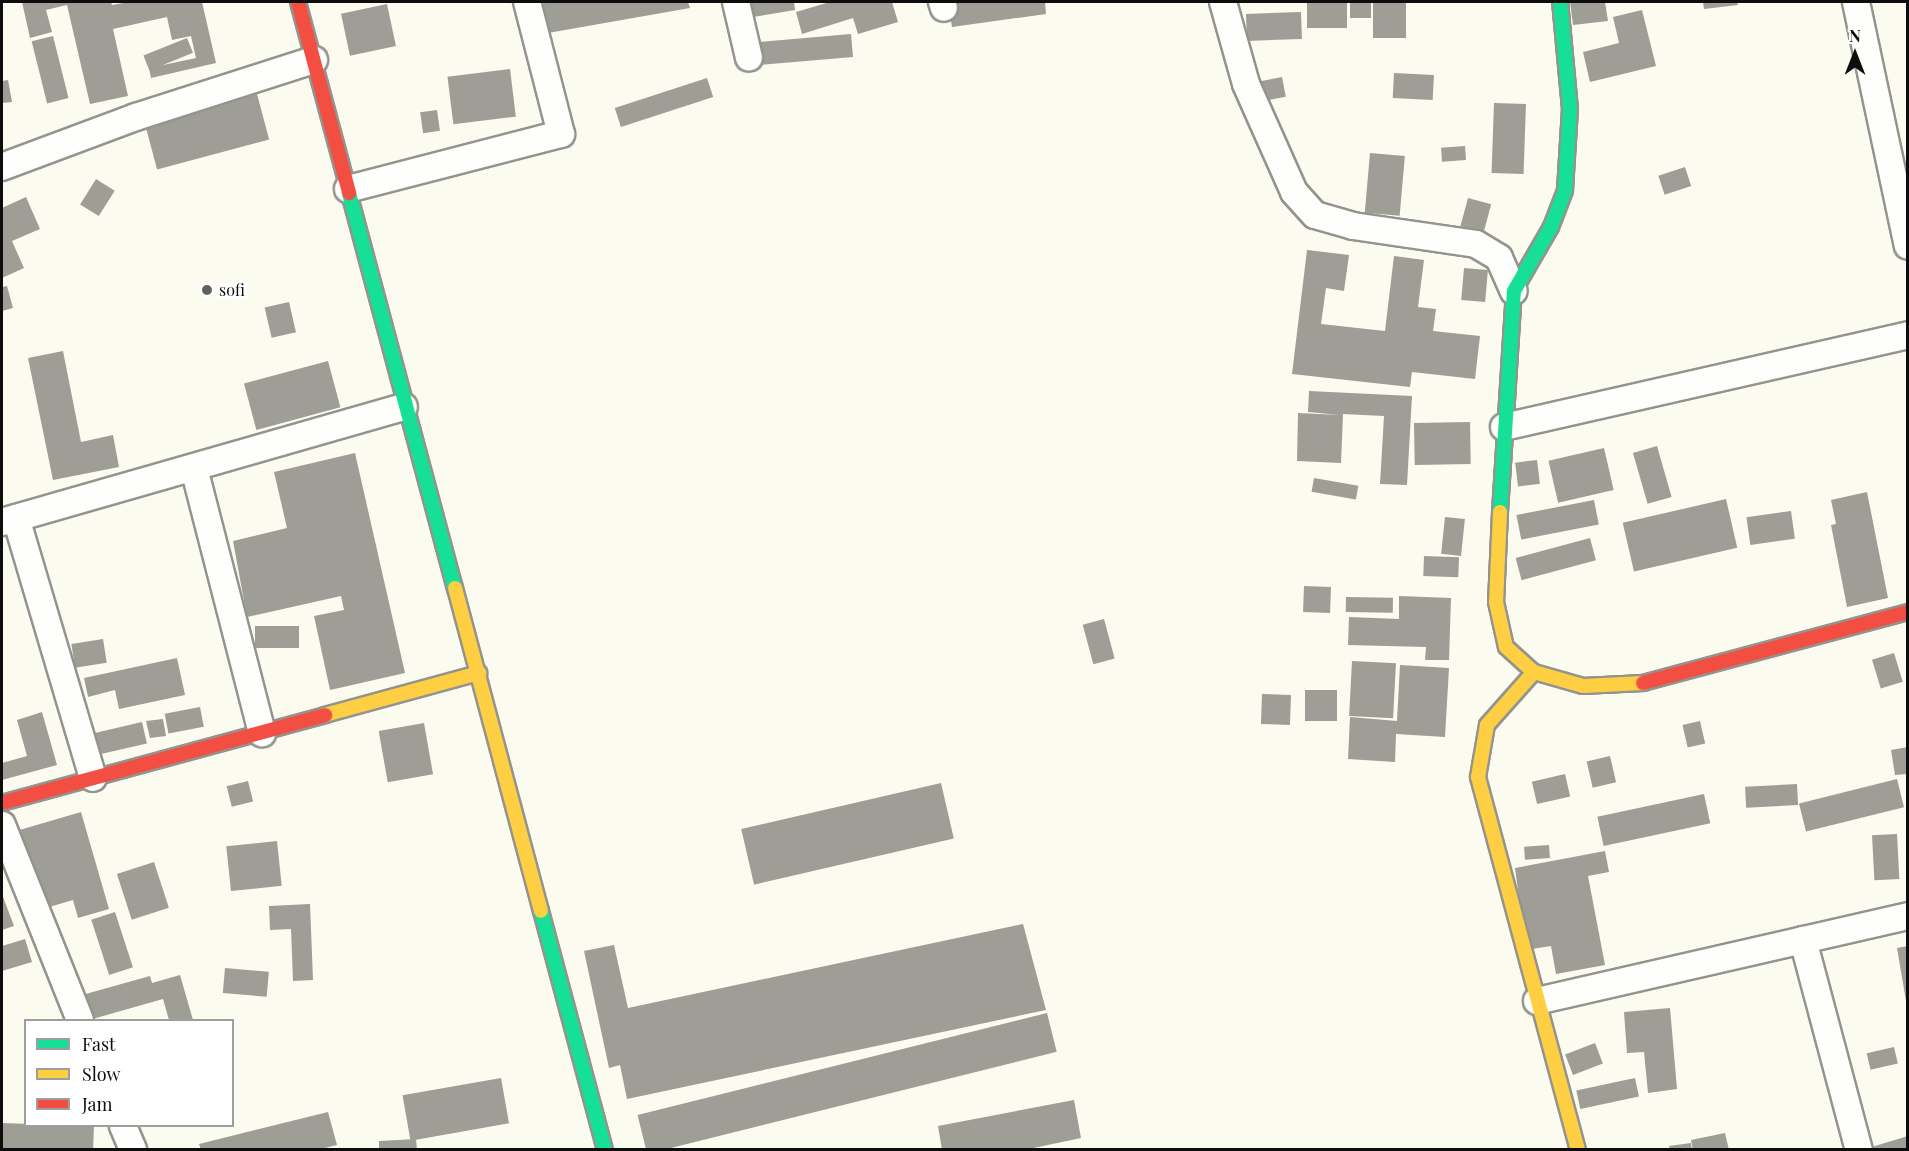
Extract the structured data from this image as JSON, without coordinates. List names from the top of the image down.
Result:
{
  "places": ["sofi"],
  "legend": ["Fast", "Slow", "Jam"],
  "north": "top"
}
